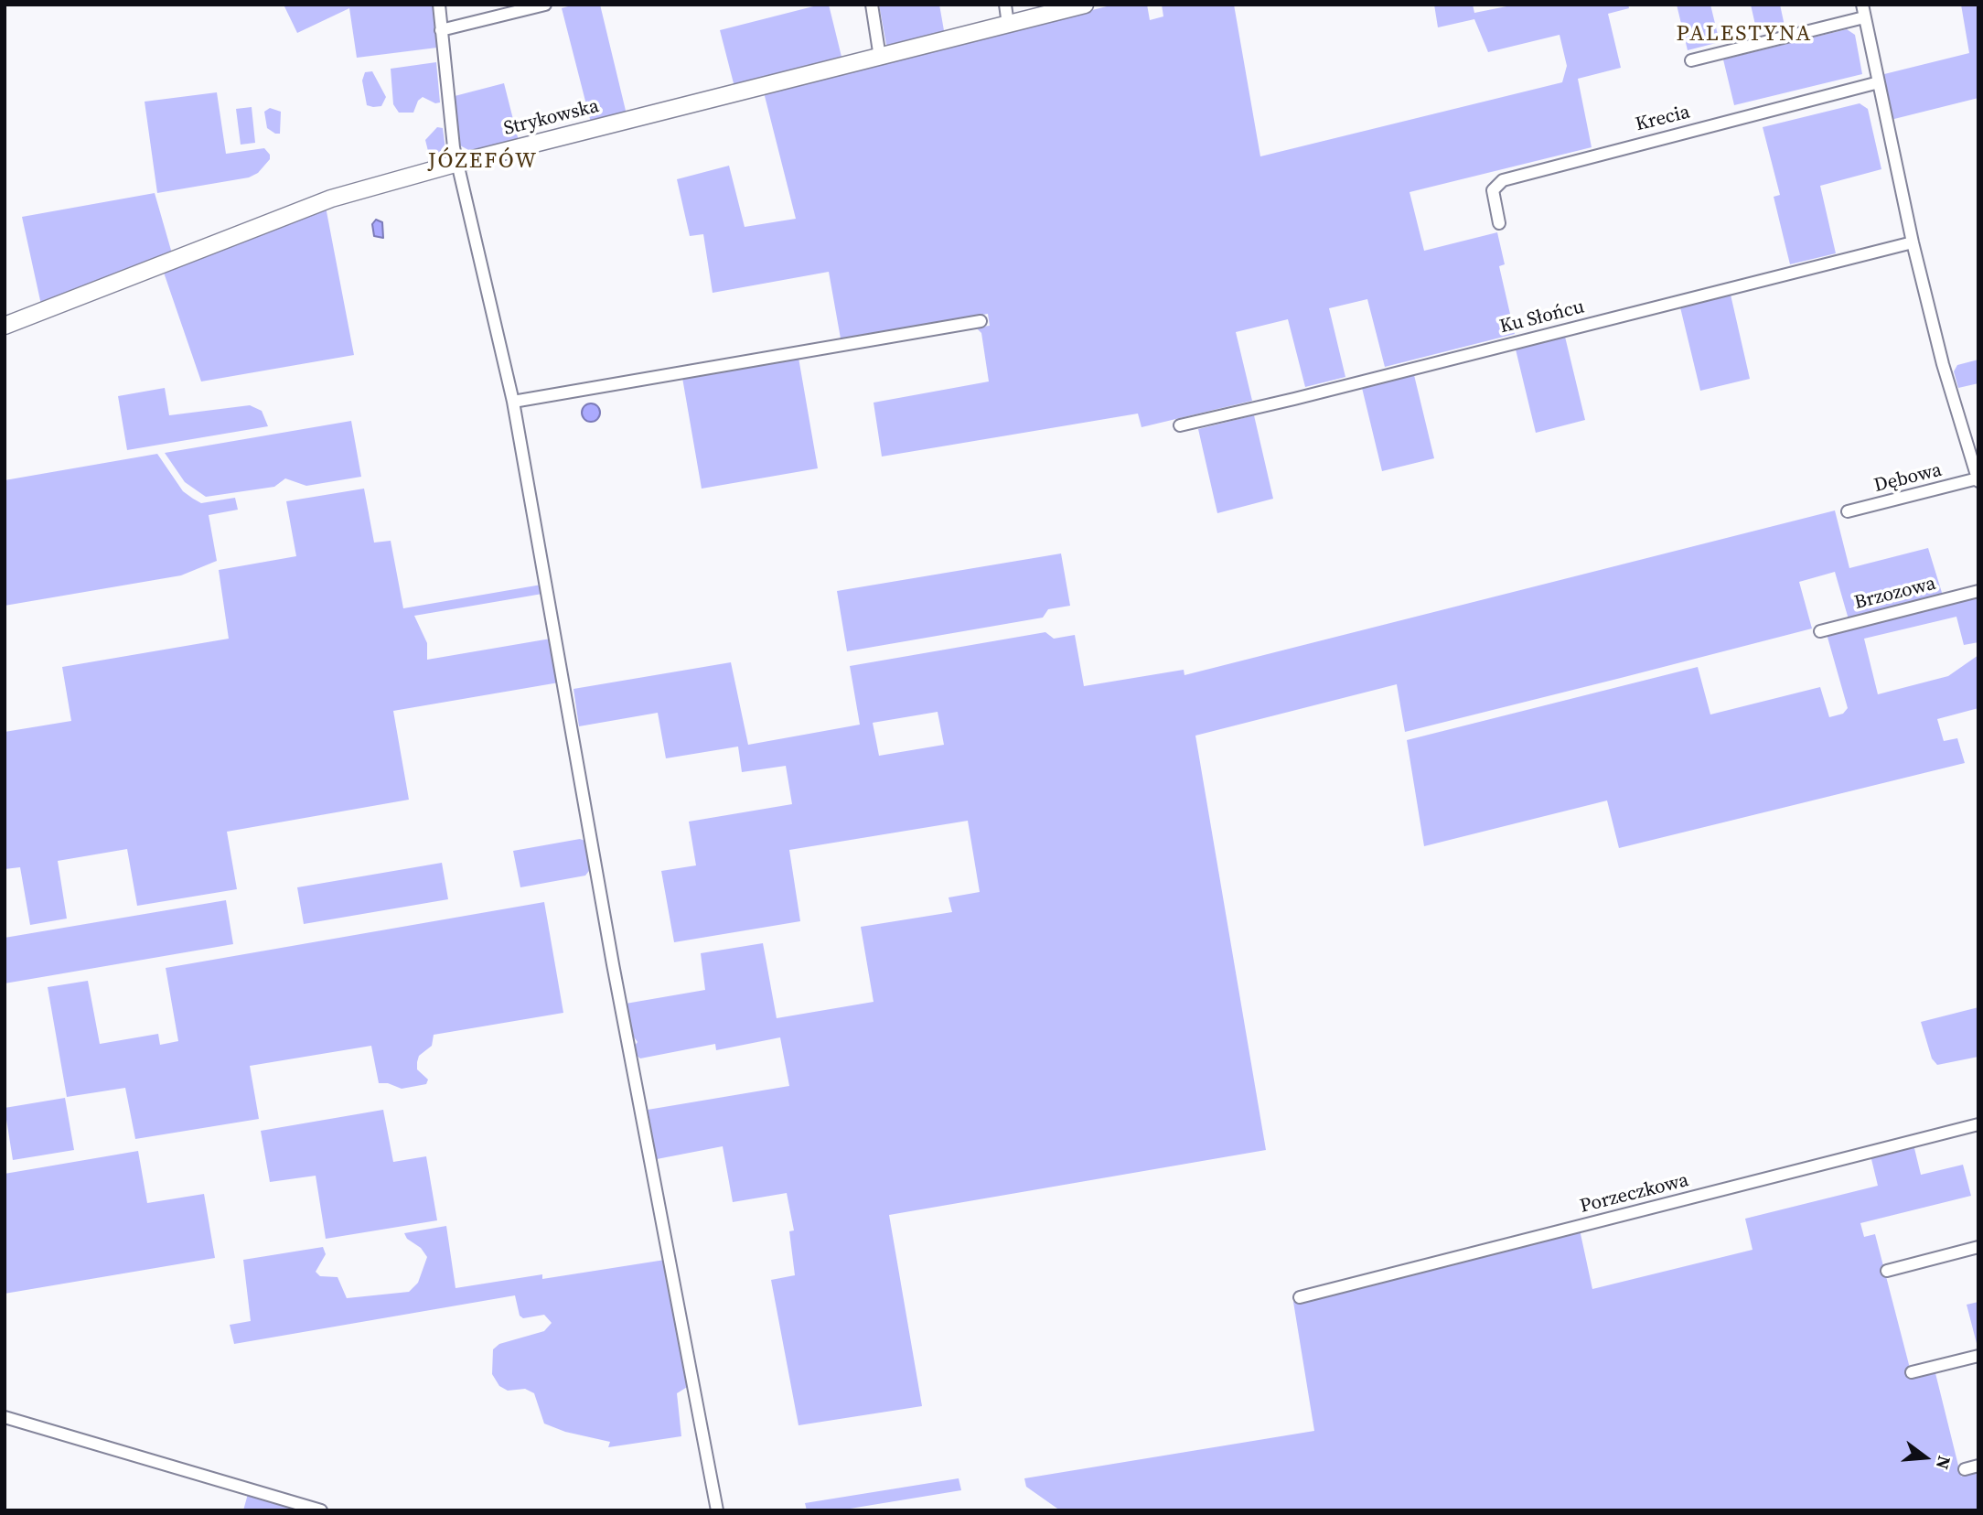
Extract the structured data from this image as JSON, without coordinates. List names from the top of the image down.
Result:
{
  "streets": {
    "street": [
      "Strykowska",
      "Krecia",
      "Ku Słońcu",
      "Dębowa",
      "Brzozowa",
      "Porzeczkowa"
    ]
  },
  "districts": ["PALESTYNA", "JÓZEFÓW"],
  "north": "right"
}
